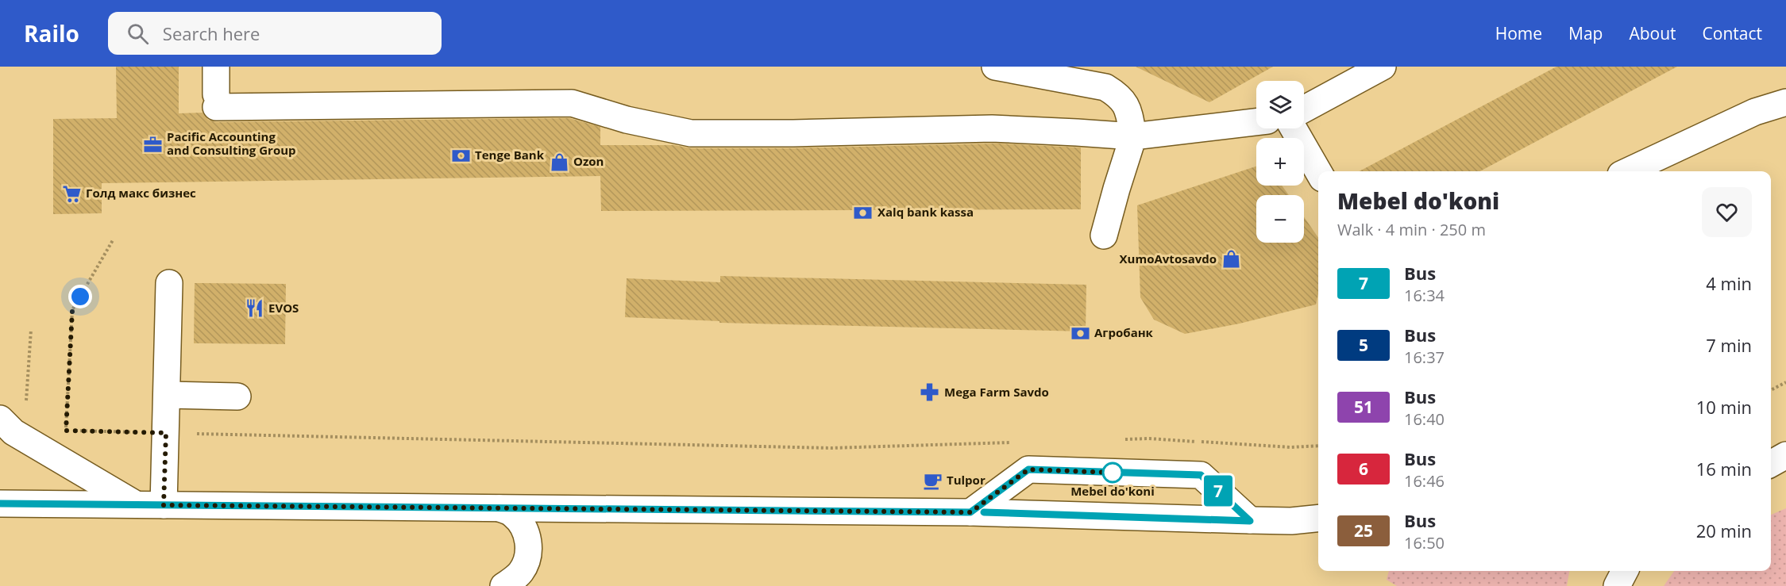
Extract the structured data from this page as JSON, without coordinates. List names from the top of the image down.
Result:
{
  "places": {
    "office": ["Pacific Accounting and Consulting Group"],
    "bank": ["Tenge Bank", "Xalq bank kassa", "Агробанк"],
    "shop": ["Ozon", "XumoAvtosavdo"],
    "supermarket": ["Голд макс бизнес"],
    "restaurant": ["EVOS"],
    "pharmacy": ["Mega Farm Savdo"],
    "other": ["Mebel do'koni"],
    "cafe": ["Tulpor"]
  },
  "lines": ["bus line 7"],
  "page": {
    "header": "Railo",
    "search": "Search here",
    "nav": [
      "Home",
      "Map",
      "About",
      "Contact"
    ],
    "on_map": "7",
    "map_buttons": ["+", "−"],
    "heading": ["Mebel do'koni", "Walk · 4 min · 250 m"],
    "list": [
      {
        "mark": "7",
        "name": "Bus",
        "note": "16:34",
        "value": "4 min"
      },
      {
        "mark": "5",
        "name": "Bus",
        "note": "16:37",
        "value": "7 min"
      },
      {
        "mark": "51",
        "name": "Bus",
        "note": "16:40",
        "value": "10 min"
      },
      {
        "mark": "6",
        "name": "Bus",
        "note": "16:46",
        "value": "16 min"
      },
      {
        "mark": "25",
        "name": "Bus",
        "note": "16:50",
        "value": "20 min"
      }
    ]
  }
}
